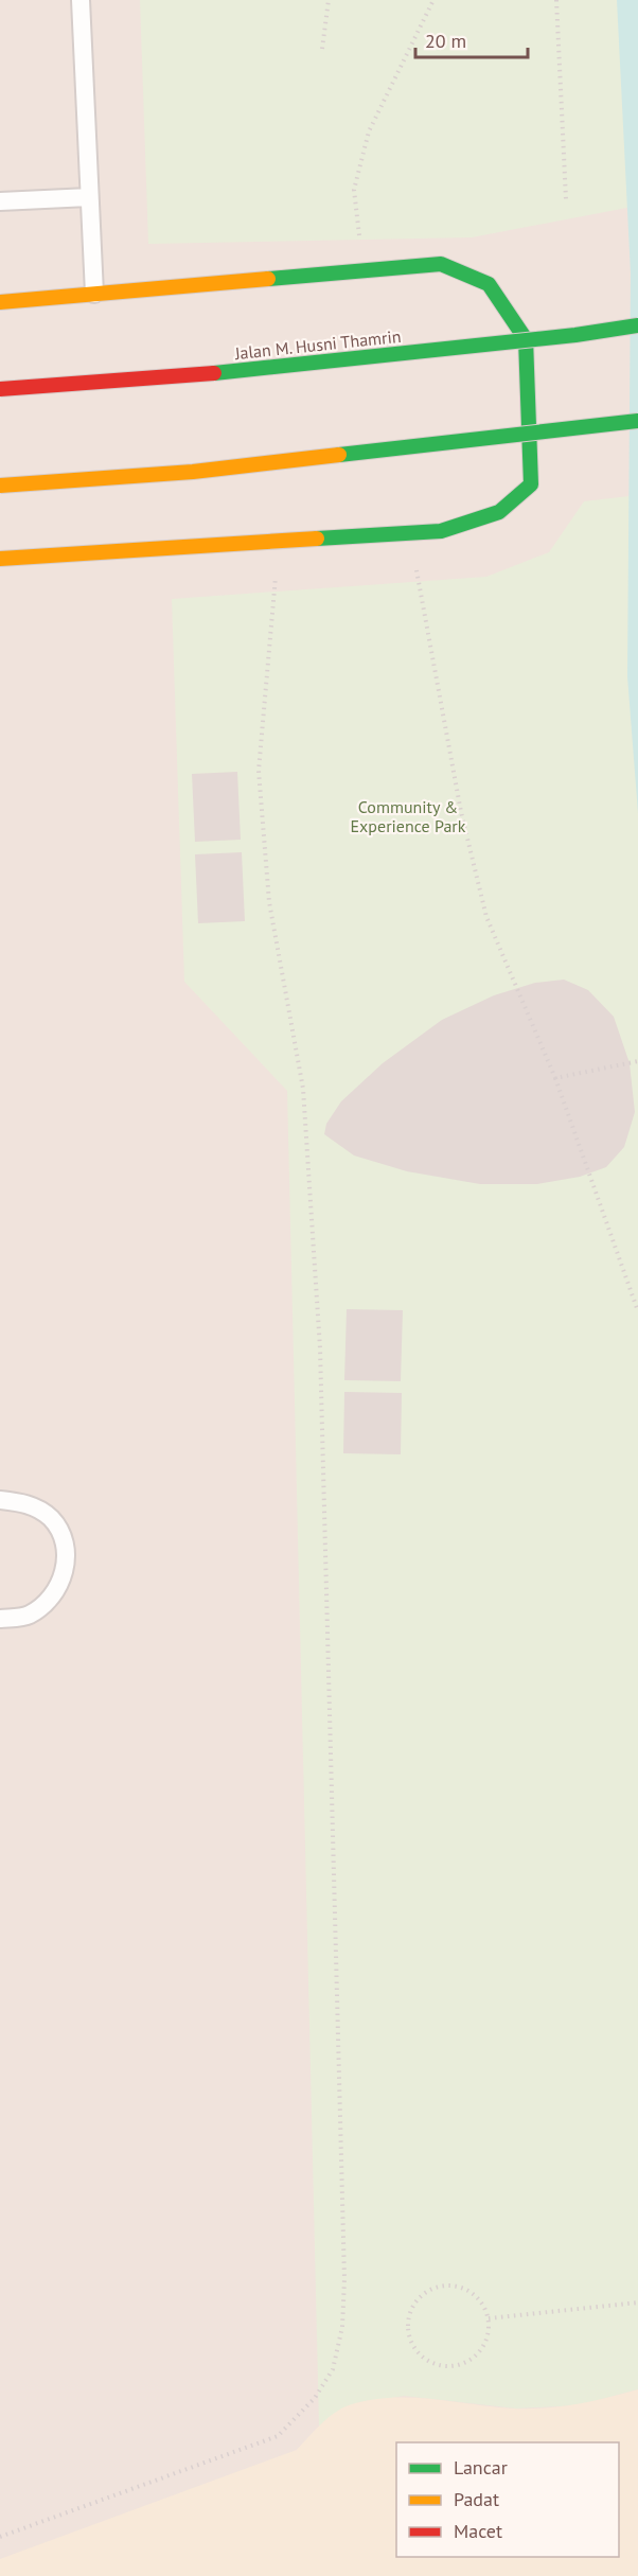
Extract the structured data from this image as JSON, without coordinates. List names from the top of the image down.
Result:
{
  "streets": {
    "main road": ["Jalan M. Husni Thamrin"]
  },
  "parks": ["Community & Experience Park"],
  "legend": ["Lancar", "Padat", "Macet"],
  "scale_bar": "20 m"
}
